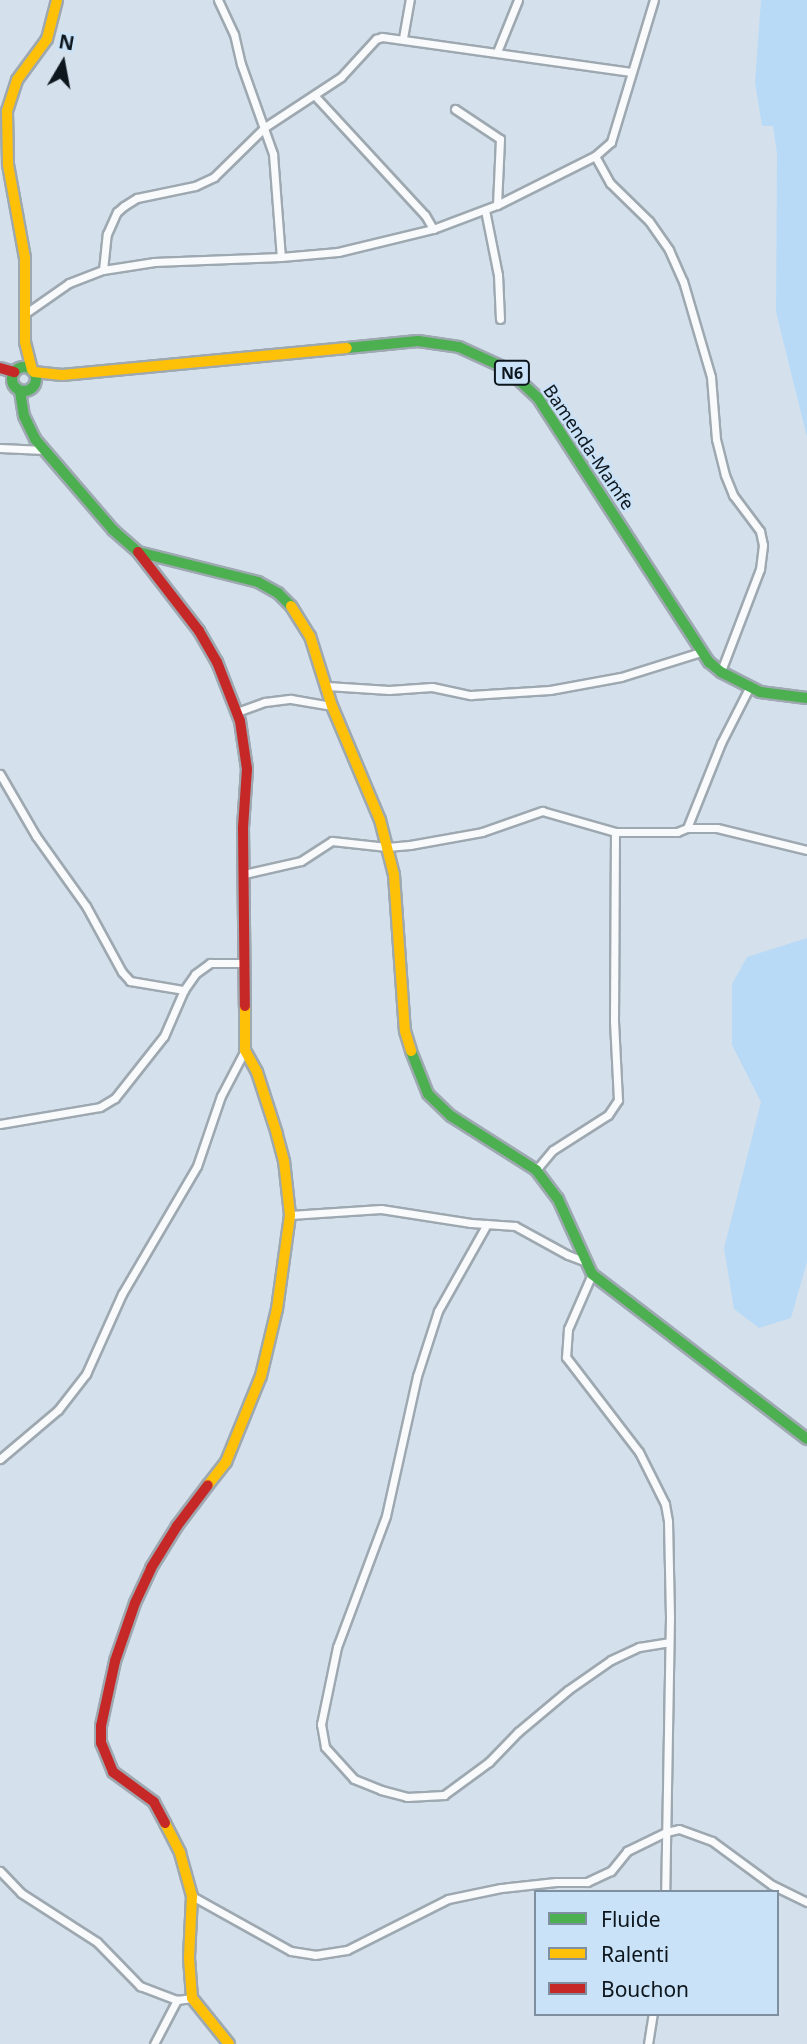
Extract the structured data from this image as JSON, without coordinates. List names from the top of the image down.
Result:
{
  "streets": {
    "main road": ["N6", "Bamenda-Mamfe"]
  },
  "legend": ["Fluide", "Ralenti", "Bouchon"],
  "north": "top"
}
